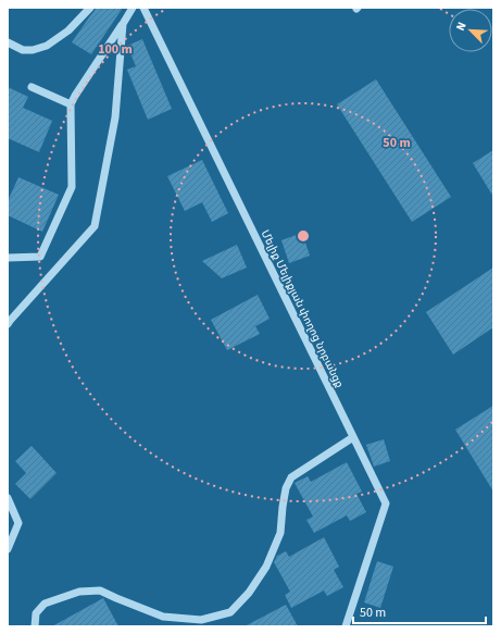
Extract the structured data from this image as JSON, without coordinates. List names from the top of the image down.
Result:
{
  "streets": {
    "street": ["Մելիք Մելիքյան փողոց նրբանցք"]
  },
  "scale_bar": "50 m",
  "north": "top left",
  "rings": ["100 m", "50 m"]
}
